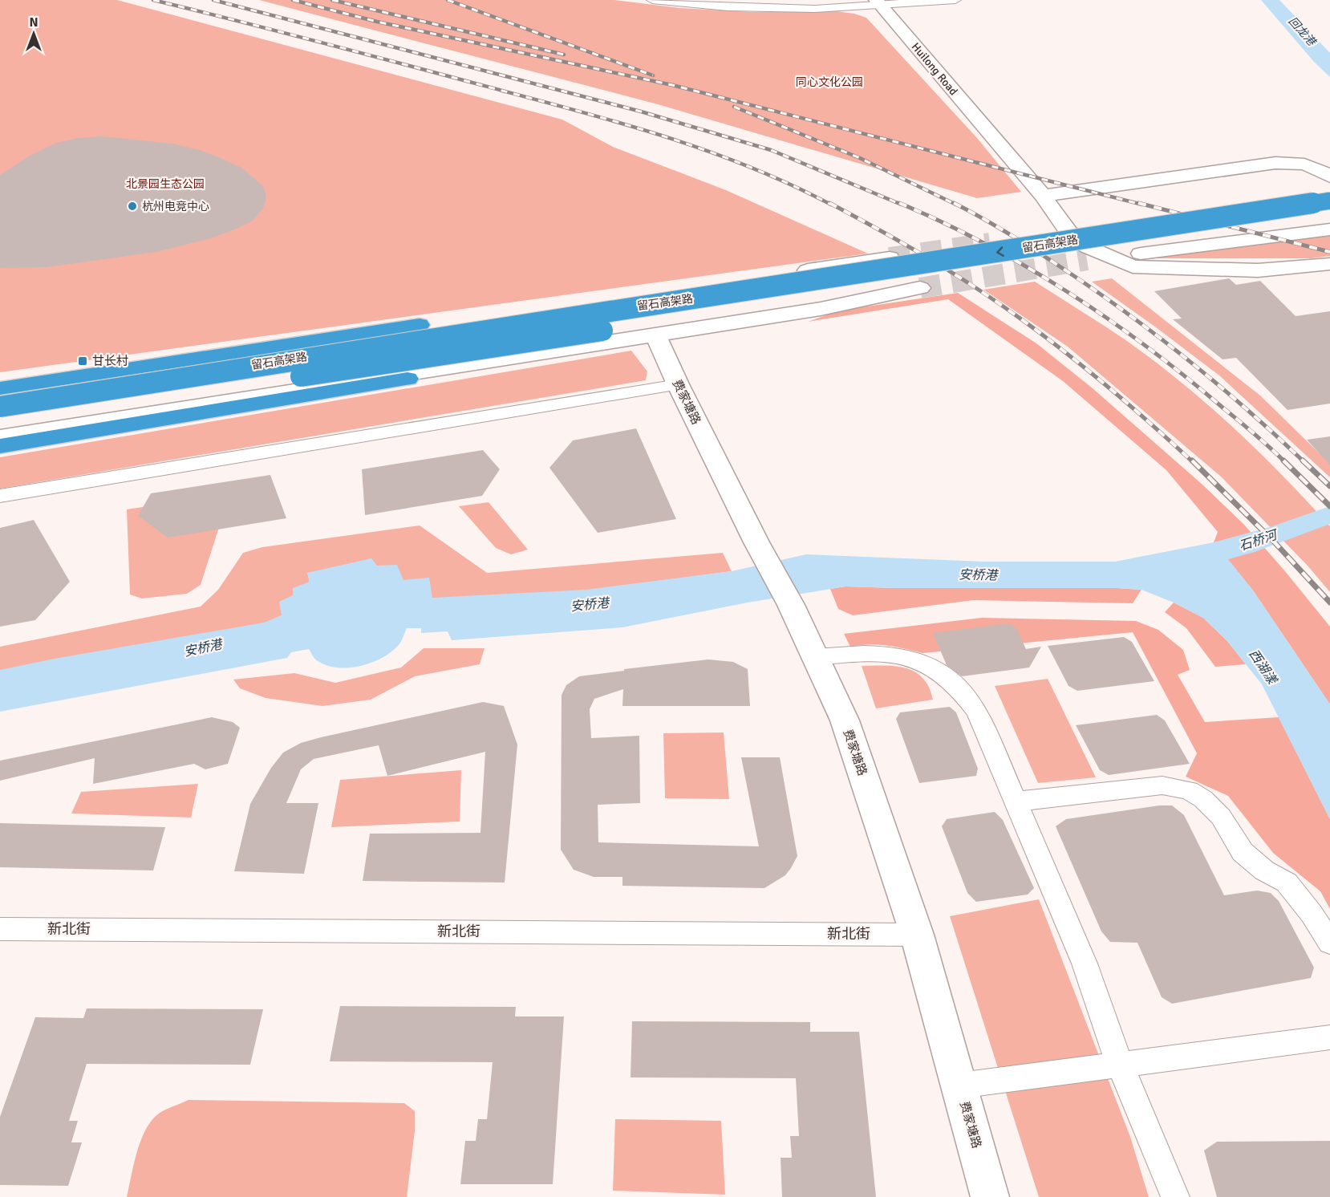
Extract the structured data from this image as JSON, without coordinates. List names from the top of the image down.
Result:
{
  "streets": {
    "highway": ["留石高架路"],
    "main road": ["Huilong Road", "费家塘路"],
    "street": ["新北街"]
  },
  "crossings": [
    ["费家塘路", "新北街"]
  ],
  "water": [
    "回龙港",
    "石桥河",
    "安桥港",
    "西湖漾"
  ],
  "parks": ["同心文化公园", "北景园生态公园"],
  "places": {
    "other": ["杭州电竞中心"],
    "transit": ["甘长村"]
  },
  "north": "top"
}
